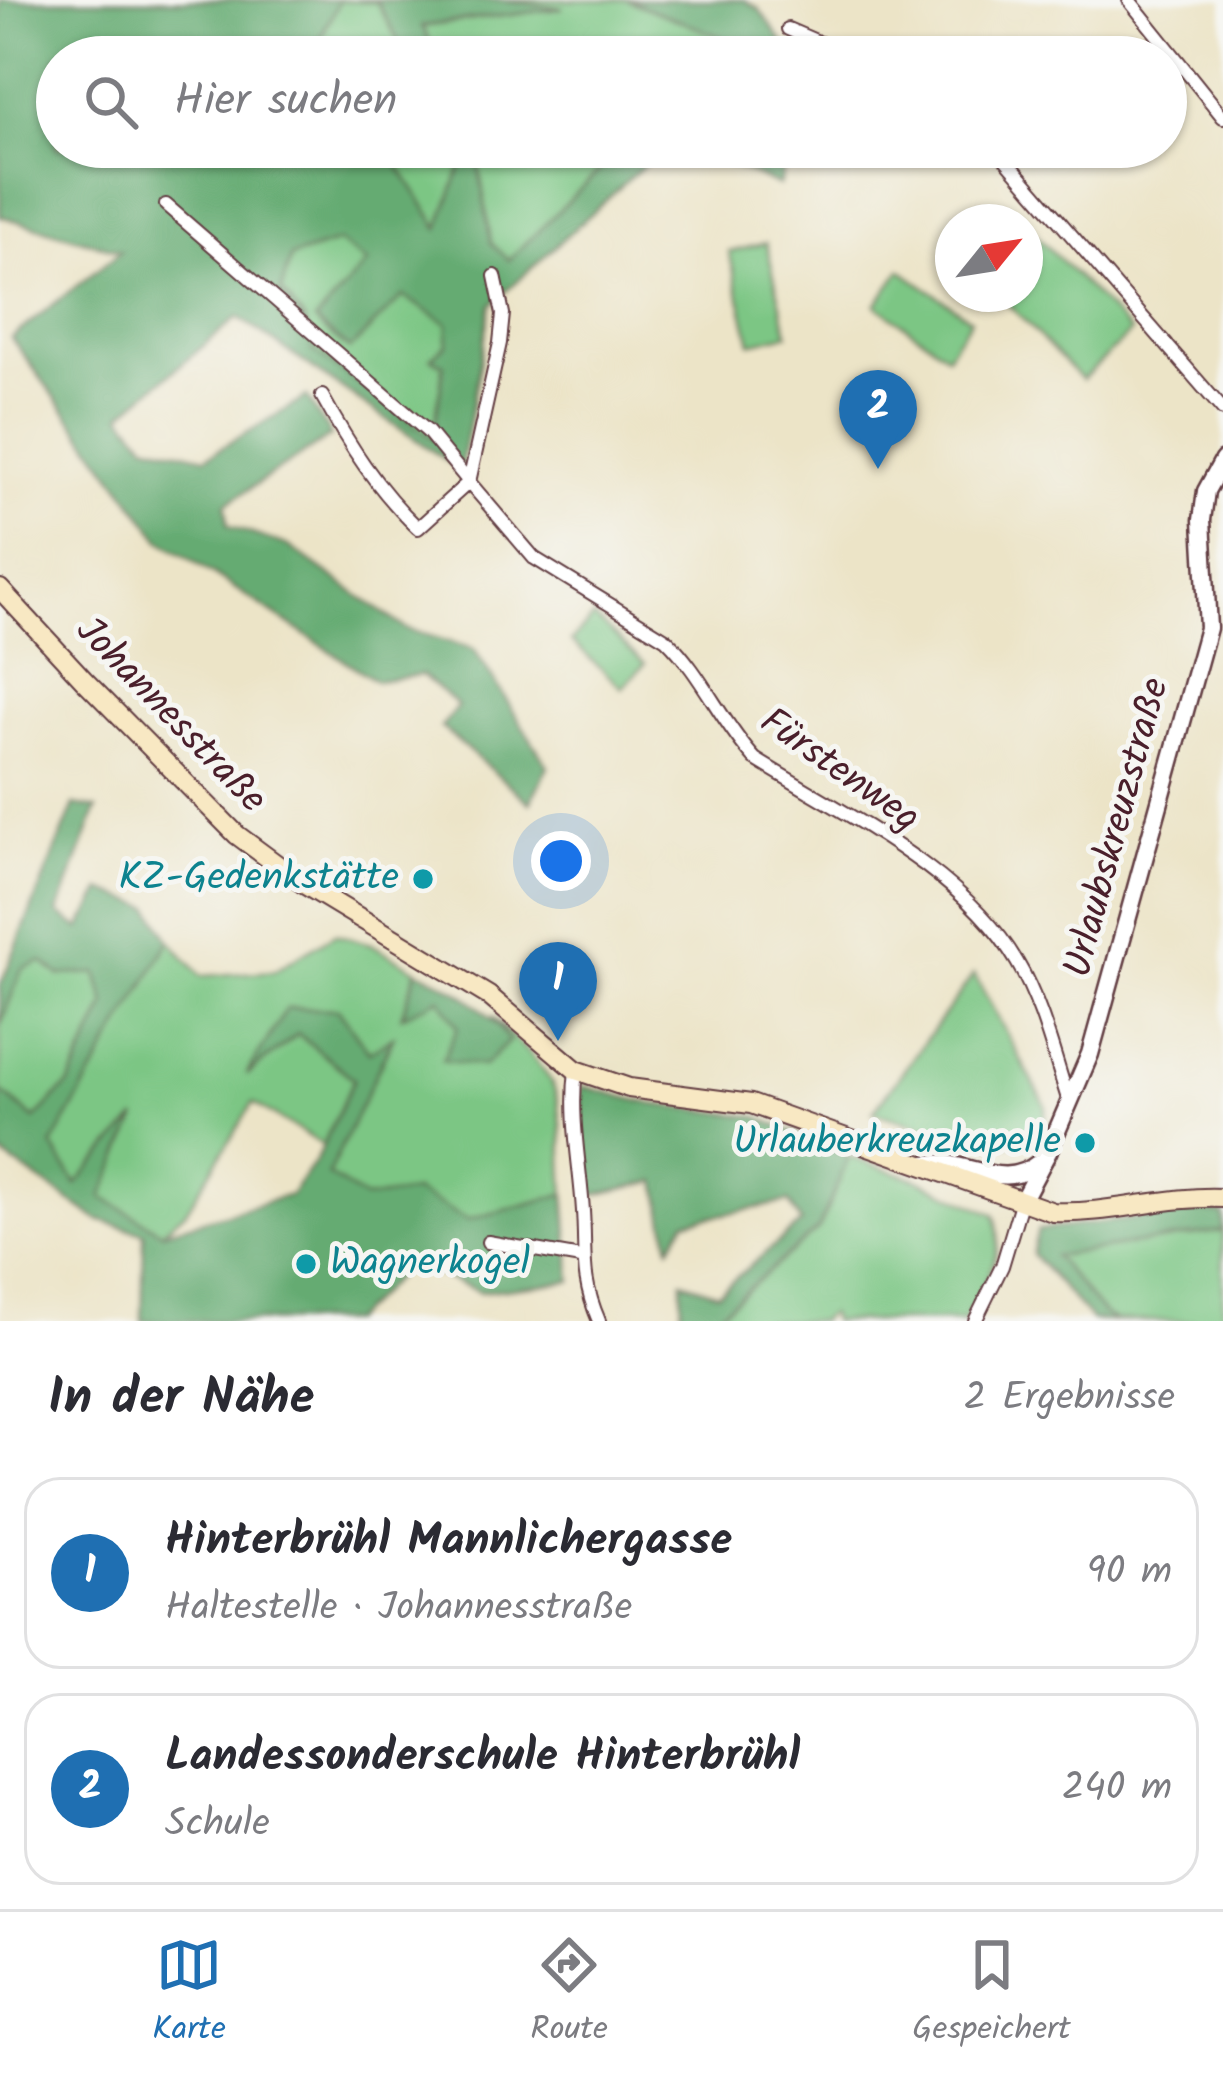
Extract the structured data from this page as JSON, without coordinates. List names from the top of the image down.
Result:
{
  "streets": {
    "main road": ["Johannesstraße"],
    "street": ["Fürstenweg", "Urlaubskreuzstraße"]
  },
  "crossings": [
    ["Johannesstraße", "Urlaubskreuzstraße"],
    ["Fürstenweg", "Urlaubskreuzstraße"]
  ],
  "places": ["KZ-Gedenkstätte", "Urlauberkreuzkapelle", "Wagnerkogel"],
  "north": "top right",
  "page": {
    "search": "Hier suchen",
    "pins": ["2", "1"],
    "heading": ["In der Nähe", "2 Ergebnisse"],
    "list": [
      {
        "mark": "1",
        "name": "Hinterbrühl Mannlichergasse",
        "note": "Haltestelle · Johannesstraße",
        "value": "90 m"
      },
      {
        "mark": "2",
        "name": "Landessonderschule Hinterbrühl",
        "note": "Schule",
        "value": "240 m"
      }
    ],
    "nav": ["Karte", "Route", "Gespeichert"]
  }
}
